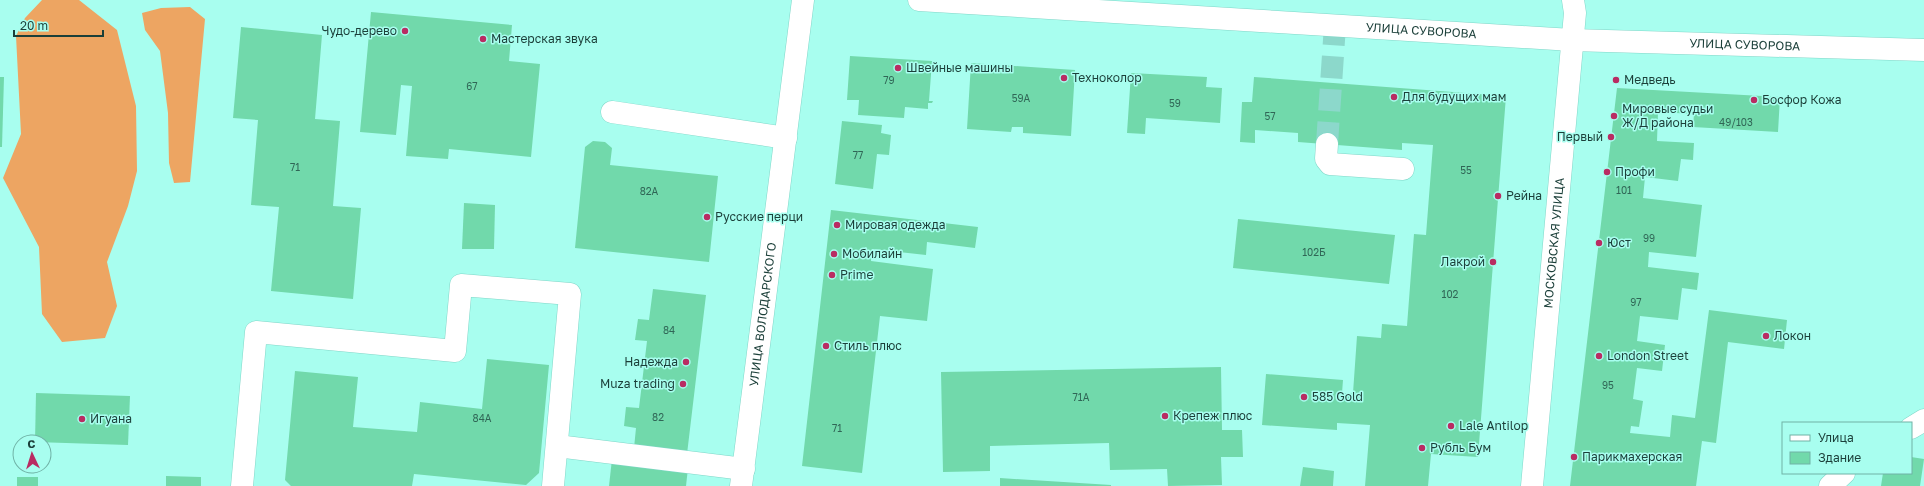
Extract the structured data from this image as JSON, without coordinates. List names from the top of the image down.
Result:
{
  "streets": {
    "main road": ["УЛИЦА СУВОРОВА", "МОСКОВСКАЯ УЛИЦА", "УЛИЦА ВОЛОДАРСКОГО"]
  },
  "crossings": [
    ["УЛИЦА СУВОРОВА", "МОСКОВСКАЯ УЛИЦА"]
  ],
  "places": [
    "Чудо-дерево",
    "Мастерская звука",
    "Швейные машины",
    "Техноколор",
    "Медведь",
    "Для будущих мам",
    "Босфор Кожа",
    "Мировые судьи Ж/Д района",
    "Первый",
    "Профи",
    "Рейна",
    "Русские перци",
    "Мировая одежда",
    "Юст",
    "Мобилайн",
    "Лакрой",
    "Prime",
    "Локон",
    "Стиль плюс",
    "London Street",
    "Надежда",
    "Muza trading",
    "585 Gold",
    "Крепеж плюс",
    "Игуана",
    "Lale Antilop",
    "Рубль Бум",
    "Парикмахерская"
  ],
  "house_numbers": [
    "79",
    "67",
    "59А",
    "59",
    "57",
    "49/103",
    "77",
    "71",
    "55",
    "101",
    "82А",
    "99",
    "102Б",
    "102",
    "97",
    "84",
    "95",
    "71А",
    "82",
    "84А",
    "71"
  ],
  "legend": ["Улица", "Здание"],
  "scale_bar": "20 m",
  "north": "top"
}
